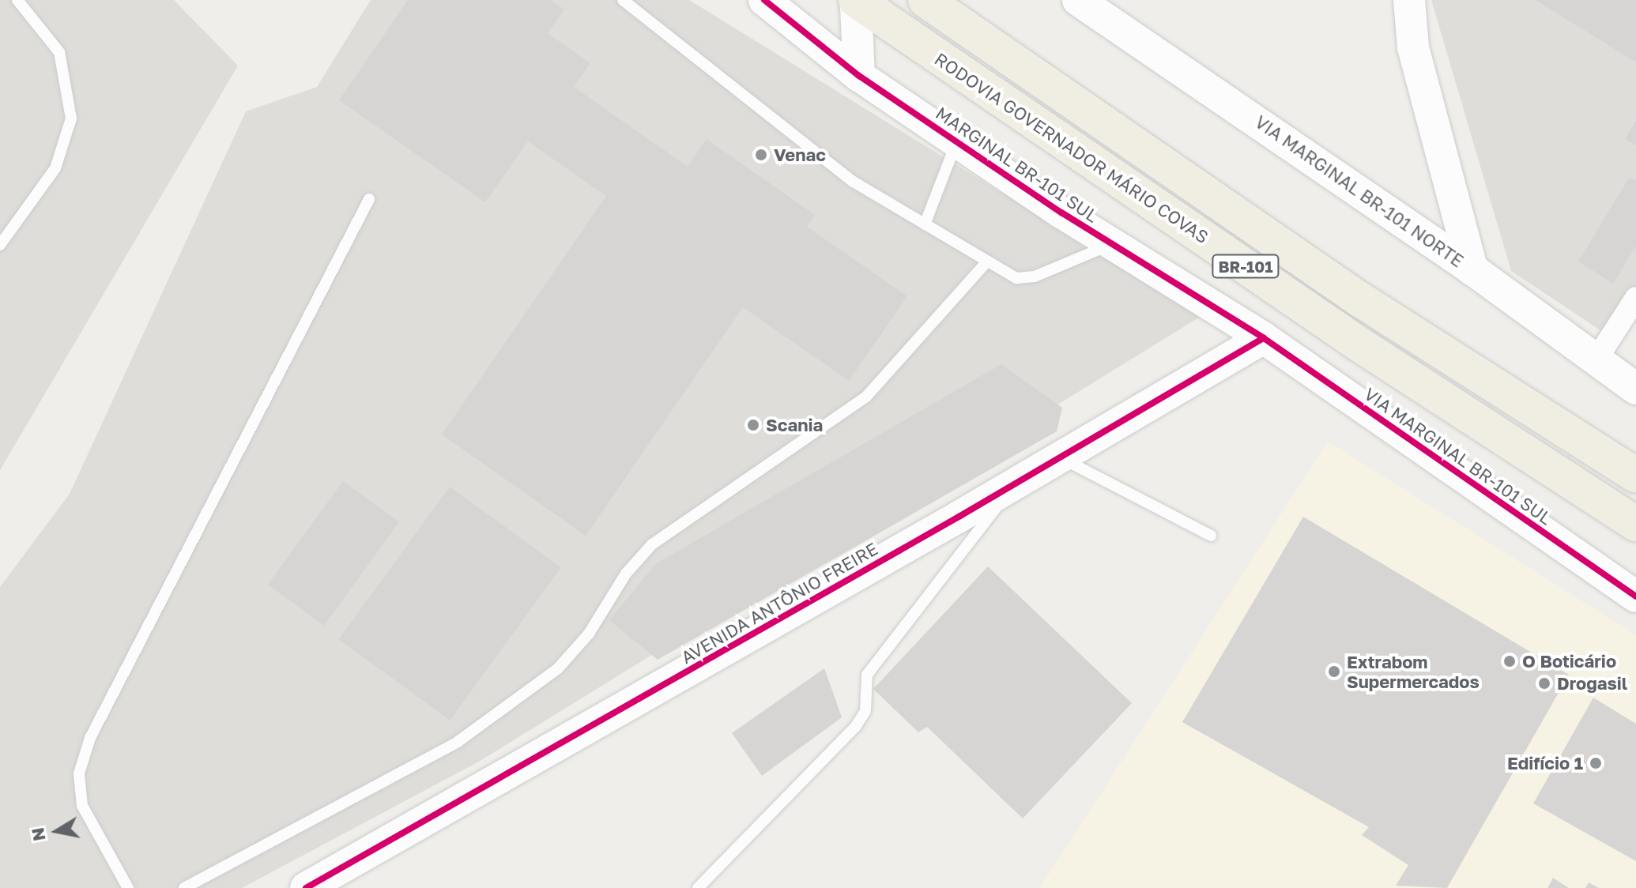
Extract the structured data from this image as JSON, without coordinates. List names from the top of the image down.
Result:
{
  "streets": {
    "highway": ["RODOVIA GOVERNADOR MÁRIO COVAS", "BR-101"],
    "street": [
      "MARGINAL BR-101 SUL",
      "VIA MARGINAL BR-101 NORTE",
      "VIA MARGINAL BR-101 SUL",
      "AVENIDA ANTÔNIO FREIRE"
    ]
  },
  "crossings": [
    ["MARGINAL BR-101 SUL", "VIA MARGINAL BR-101 SUL"],
    ["MARGINAL BR-101 SUL", "AVENIDA ANTÔNIO FREIRE"],
    ["VIA MARGINAL BR-101 SUL", "AVENIDA ANTÔNIO FREIRE"]
  ],
  "places": [
    "Venac",
    "Scania",
    "O Boticário",
    "Extrabom Supermercados",
    "Drogasil",
    "Edifício 1"
  ],
  "north": "left"
}
